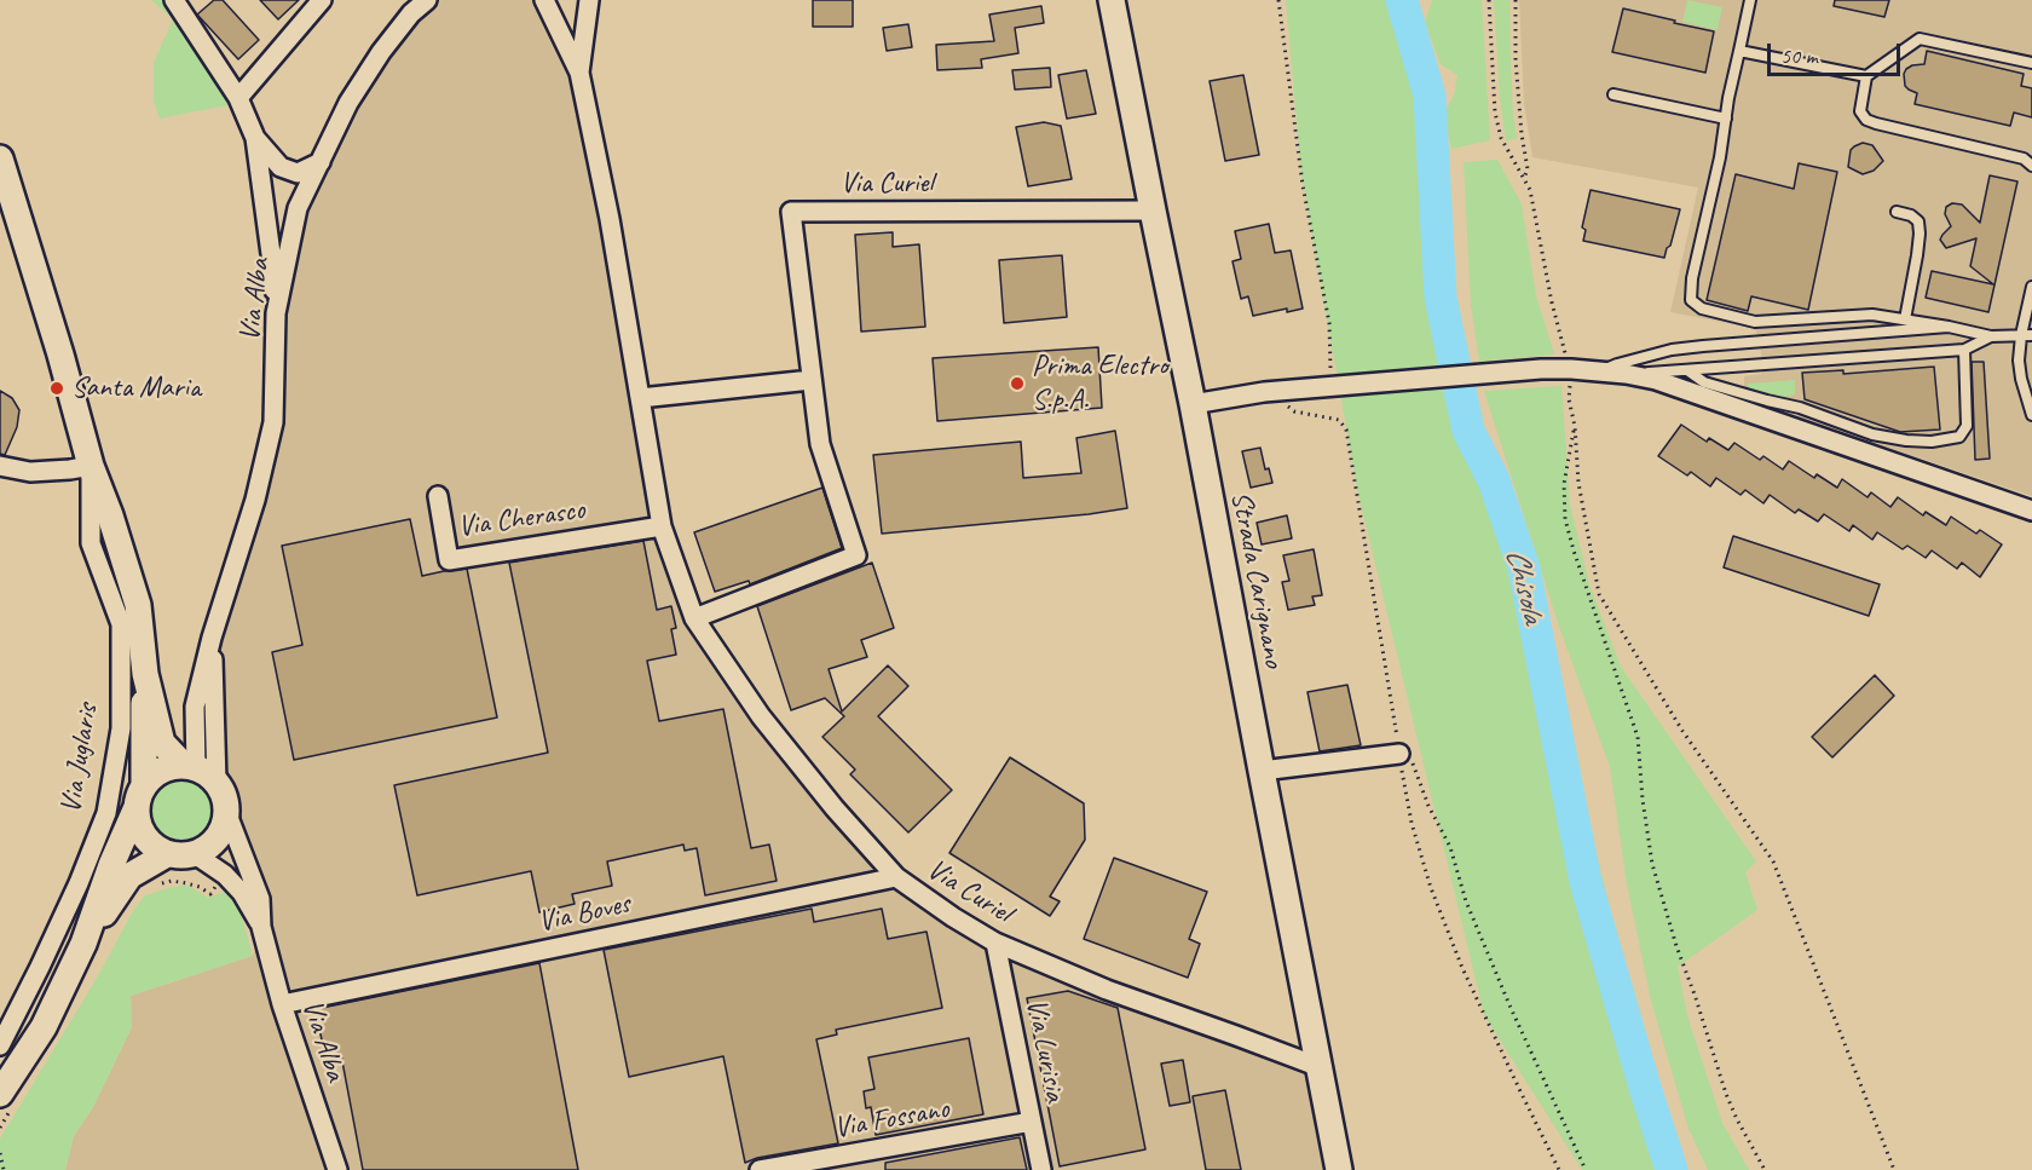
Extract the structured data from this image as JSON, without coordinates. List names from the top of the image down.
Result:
{
  "streets": {
    "street": [
      "Via Curiel",
      "Via Alba",
      "Via Cherasco",
      "Strada Carignano",
      "Via Juglaris",
      "Via Boves",
      "Via Lurisia",
      "Via Fossano"
    ]
  },
  "crossings": [
    ["Via Curiel", "Via Cherasco"],
    ["Via Curiel", "Strada Carignano"],
    ["Via Curiel", "Via Boves"],
    ["Via Curiel", "Via Lurisia"],
    ["Via Alba", "Via Juglaris"],
    ["Via Alba", "Via Boves"],
    ["Via Lurisia", "Via Fossano"]
  ],
  "water": ["Chisola"],
  "places": ["Prima Electro S.p.A.", "Santa Maria"],
  "scale_bar": "50 m"
}
